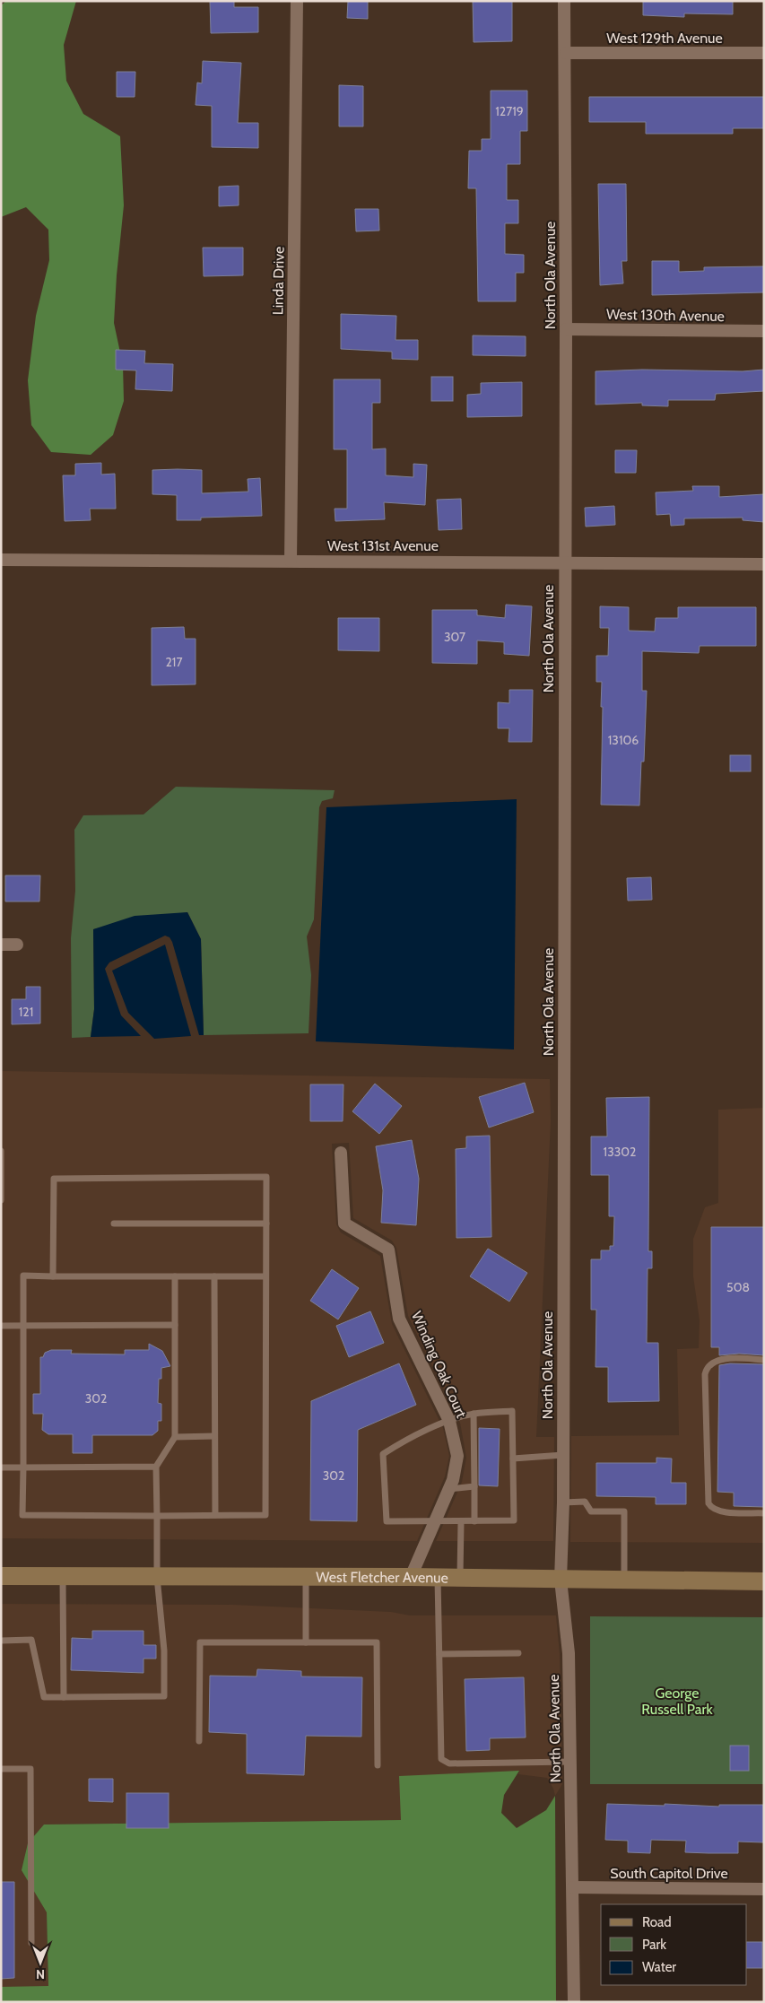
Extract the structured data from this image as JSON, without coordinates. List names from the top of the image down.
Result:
{
  "streets": {
    "main road": ["West Fletcher Avenue"],
    "street": [
      "West 129th Avenue",
      "North Ola Avenue",
      "Linda Drive",
      "West 130th Avenue",
      "West 131st Avenue",
      "Winding Oak Court",
      "South Capitol Drive"
    ]
  },
  "crossings": [
    ["West 129th Avenue", "North Ola Avenue"],
    ["North Ola Avenue", "West 130th Avenue"],
    ["North Ola Avenue", "West 131st Avenue"],
    ["North Ola Avenue", "West Fletcher Avenue"],
    ["North Ola Avenue", "South Capitol Drive"],
    ["Linda Drive", "West 131st Avenue"],
    ["Winding Oak Court", "West Fletcher Avenue"]
  ],
  "parks": ["George Russell Park"],
  "house_numbers": [
    "12719",
    "307",
    "217",
    "13106",
    "121",
    "13302",
    "508",
    "302",
    "302"
  ],
  "legend": ["Road", "Park", "Water"],
  "north": "bottom"
}
